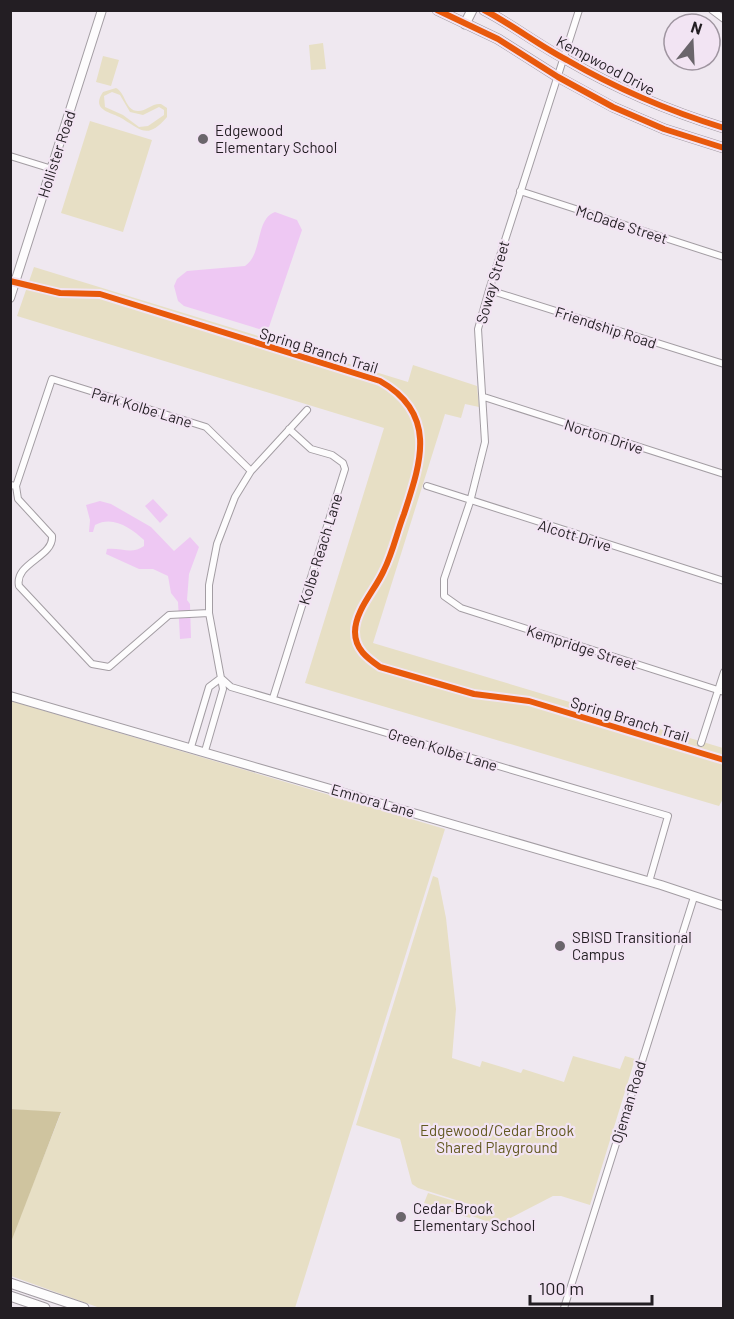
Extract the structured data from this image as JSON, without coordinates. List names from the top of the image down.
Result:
{
  "streets": {
    "main road": ["Kempwood Drive"],
    "street": [
      "Hollister Road",
      "McDade Street",
      "Soway Street",
      "Friendship Road",
      "Park Kolbe Lane",
      "Norton Drive",
      "Alcott Drive",
      "Kolbe Reach Lane",
      "Kempridge Street",
      "Green Kolbe Lane",
      "Emnora Lane",
      "Ojeman Road"
    ],
    "cycle path": ["Spring Branch Trail"]
  },
  "crossings": [
    ["Kempwood Drive", "Soway Street"],
    ["McDade Street", "Soway Street"],
    ["Soway Street", "Friendship Road"],
    ["Soway Street", "Norton Drive"],
    ["Soway Street", "Alcott Drive"],
    ["Soway Street", "Kempridge Street"],
    ["Kolbe Reach Lane", "Green Kolbe Lane"],
    ["Green Kolbe Lane", "Emnora Lane"],
    ["Emnora Lane", "Ojeman Road"]
  ],
  "parks": ["Edgewood/Cedar Brook Shared Playground"],
  "places": ["Edgewood Elementary School", "SBISD Transitional Campus", "Cedar Brook Elementary School"],
  "scale_bar": "100 m",
  "north": "top"
}
